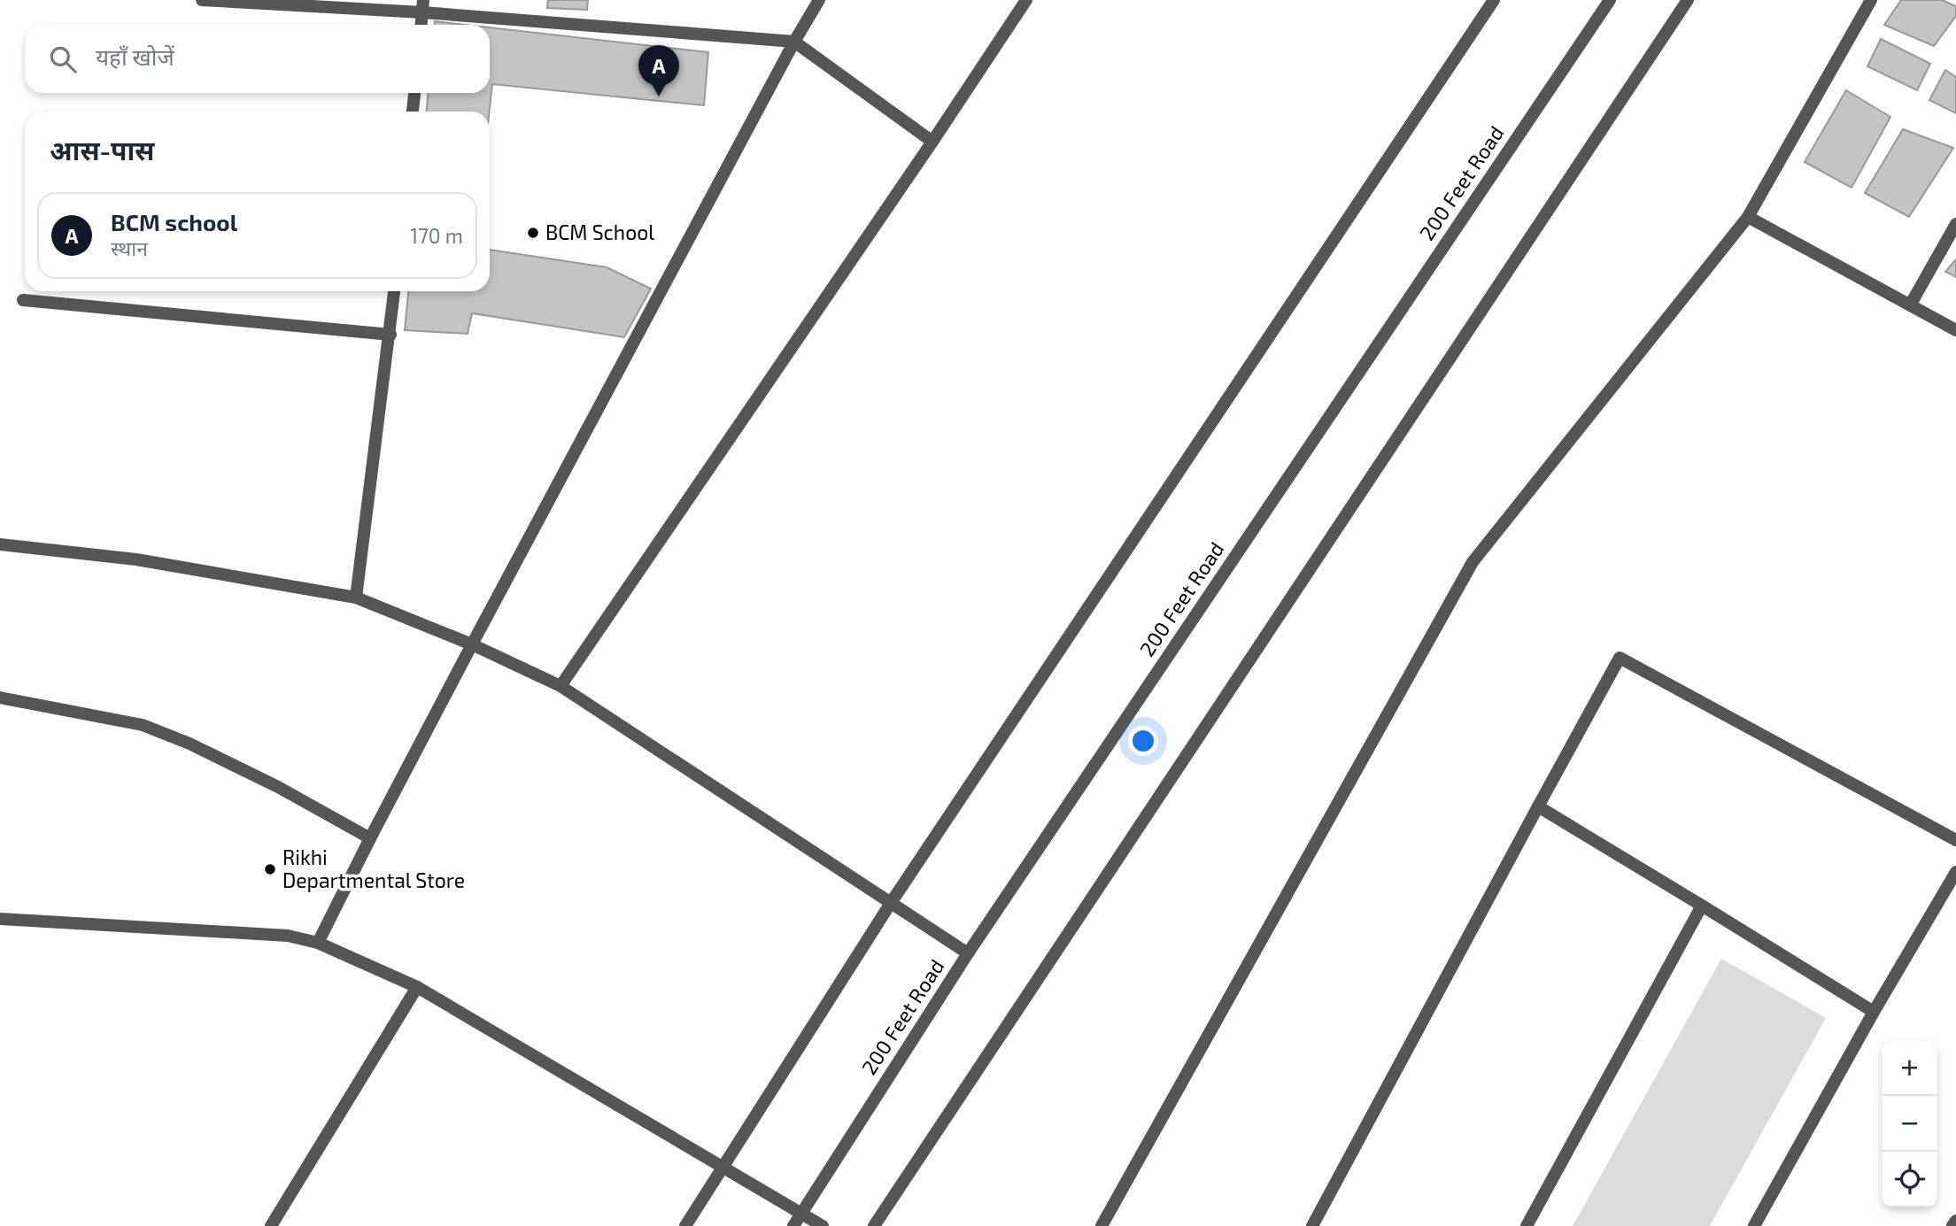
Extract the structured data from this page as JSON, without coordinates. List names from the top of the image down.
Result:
{
  "streets": {
    "street": ["200 Feet Road"]
  },
  "places": ["BCM School", "Rikhi Departmental Store"],
  "page": {
    "search": "यहाँ खोजें",
    "pins": "A",
    "heading": "आस-पास",
    "list": [
      {
        "mark": "A",
        "name": "BCM school",
        "note": "स्थान",
        "value": "170 m"
      }
    ],
    "map_buttons": ["+", "−"]
  }
}
